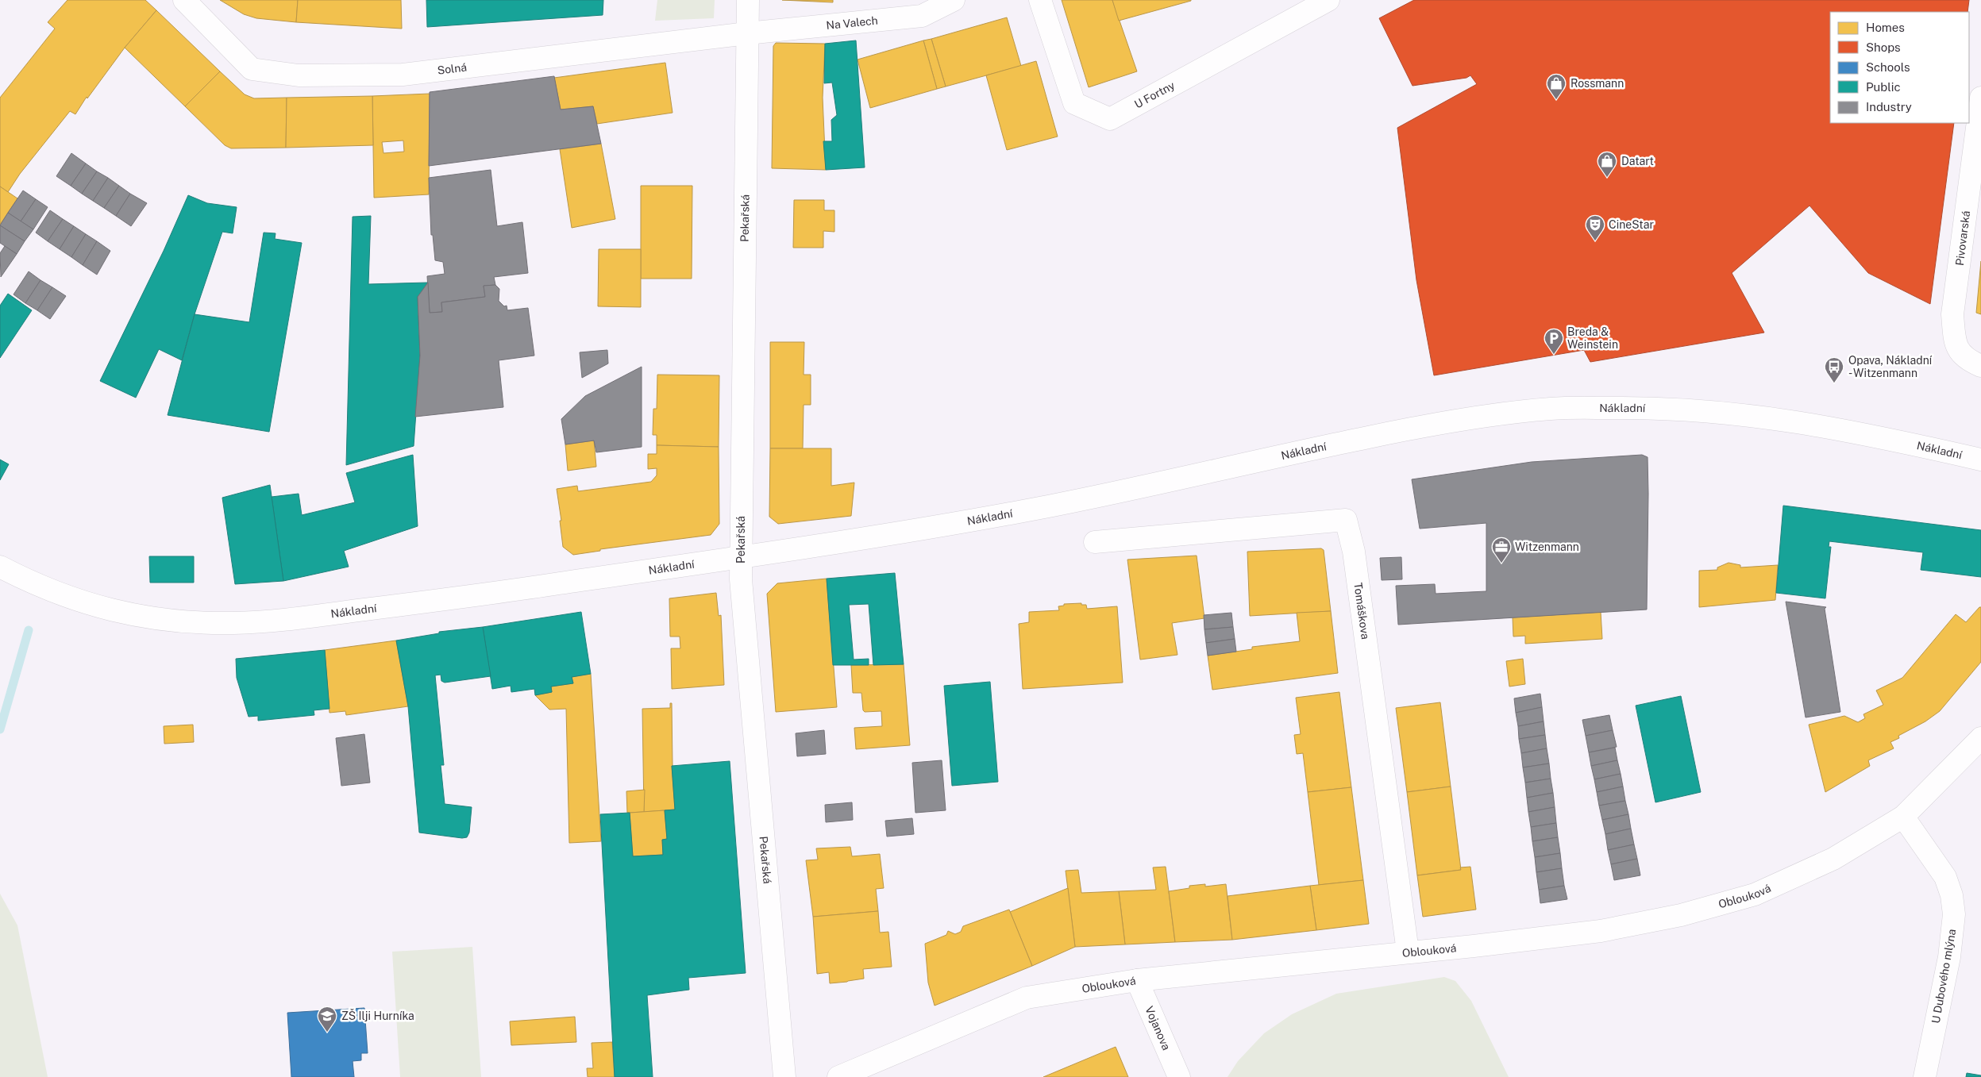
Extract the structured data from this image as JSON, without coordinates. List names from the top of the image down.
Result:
{
  "streets": {
    "street": [
      "Na Valech",
      "Solná",
      "U Fortny",
      "Pekařská",
      "Pivovarská",
      "Nákladní",
      "Tomáškova",
      "Oblouková",
      "U Dubového mlýna",
      "Vojanova"
    ]
  },
  "crossings": [
    ["Na Valech", "Solná"],
    ["Na Valech", "Pekařská"],
    ["Solná", "Pekařská"],
    ["Pekařská", "Nákladní"],
    ["Tomáškova", "Oblouková"],
    ["Oblouková", "U Dubového mlýna"],
    ["Oblouková", "Vojanova"]
  ],
  "places": {
    "shop": ["Rossmann", "Datart"],
    "theatre": ["CineStar"],
    "parking": ["Breda & Weinstein"],
    "bus stop": ["Opava, Nákladní - Witzenmann"],
    "office": ["Witzenmann"],
    "school or university": ["ZŠ Ilji Hurníka"]
  },
  "legend": [
    "Homes",
    "Shops",
    "Schools",
    "Public",
    "Industry"
  ]
}
